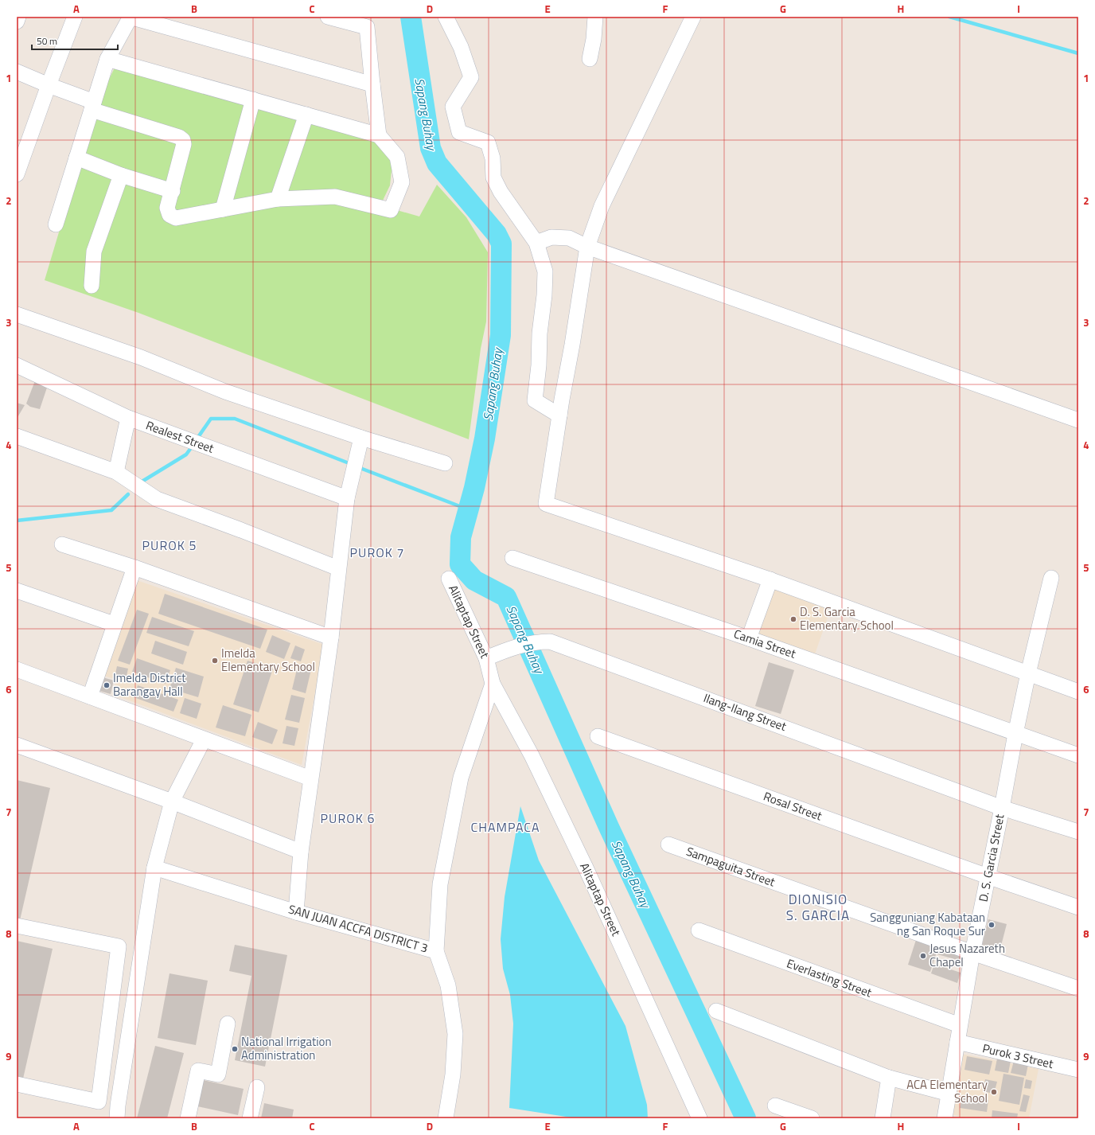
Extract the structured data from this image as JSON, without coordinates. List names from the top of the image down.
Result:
{
  "streets": {
    "street": [
      "Realest Street",
      "Alitaptap Street",
      "Camia Street",
      "Ilang-Ilang Street",
      "Rosal Street",
      "D. S. Garcia Street",
      "Sampaguita Street",
      "SAN JUAN ACCFA DISTRICT 3",
      "Everlasting Street",
      "Purok 3 Street"
    ]
  },
  "crossings": [
    ["Alitaptap Street", "Ilang-Ilang Street"],
    ["Camia Street", "D. S. Garcia Street"],
    ["Ilang-Ilang Street", "D. S. Garcia Street"],
    ["Rosal Street", "D. S. Garcia Street"],
    ["D. S. Garcia Street", "Sampaguita Street"],
    ["D. S. Garcia Street", "Everlasting Street"],
    ["D. S. Garcia Street", "Purok 3 Street"]
  ],
  "districts": [
    "PUROK 5",
    "PUROK 7",
    "PUROK 6",
    "CHAMPACA",
    "DIONISIO S. GARCIA"
  ],
  "water": ["Sapang Buhay"],
  "places": [
    "D. S. Garcia Elementary School",
    "Imelda Elementary School",
    "Imelda District Barangay Hall",
    "Sangguniang Kabataan ng San Roque Sur",
    "Jesus Nazareth Chapel",
    "National Irrigation Administration",
    "ACA Elementary School"
  ],
  "scale_bar": "50 m",
  "grid": {
    "columns": [
      "A",
      "B",
      "C",
      "D",
      "E",
      "F",
      "G",
      "H",
      "I"
    ],
    "rows": [
      "1",
      "2",
      "3",
      "4",
      "5",
      "6",
      "7",
      "8",
      "9"
    ]
  }
}
